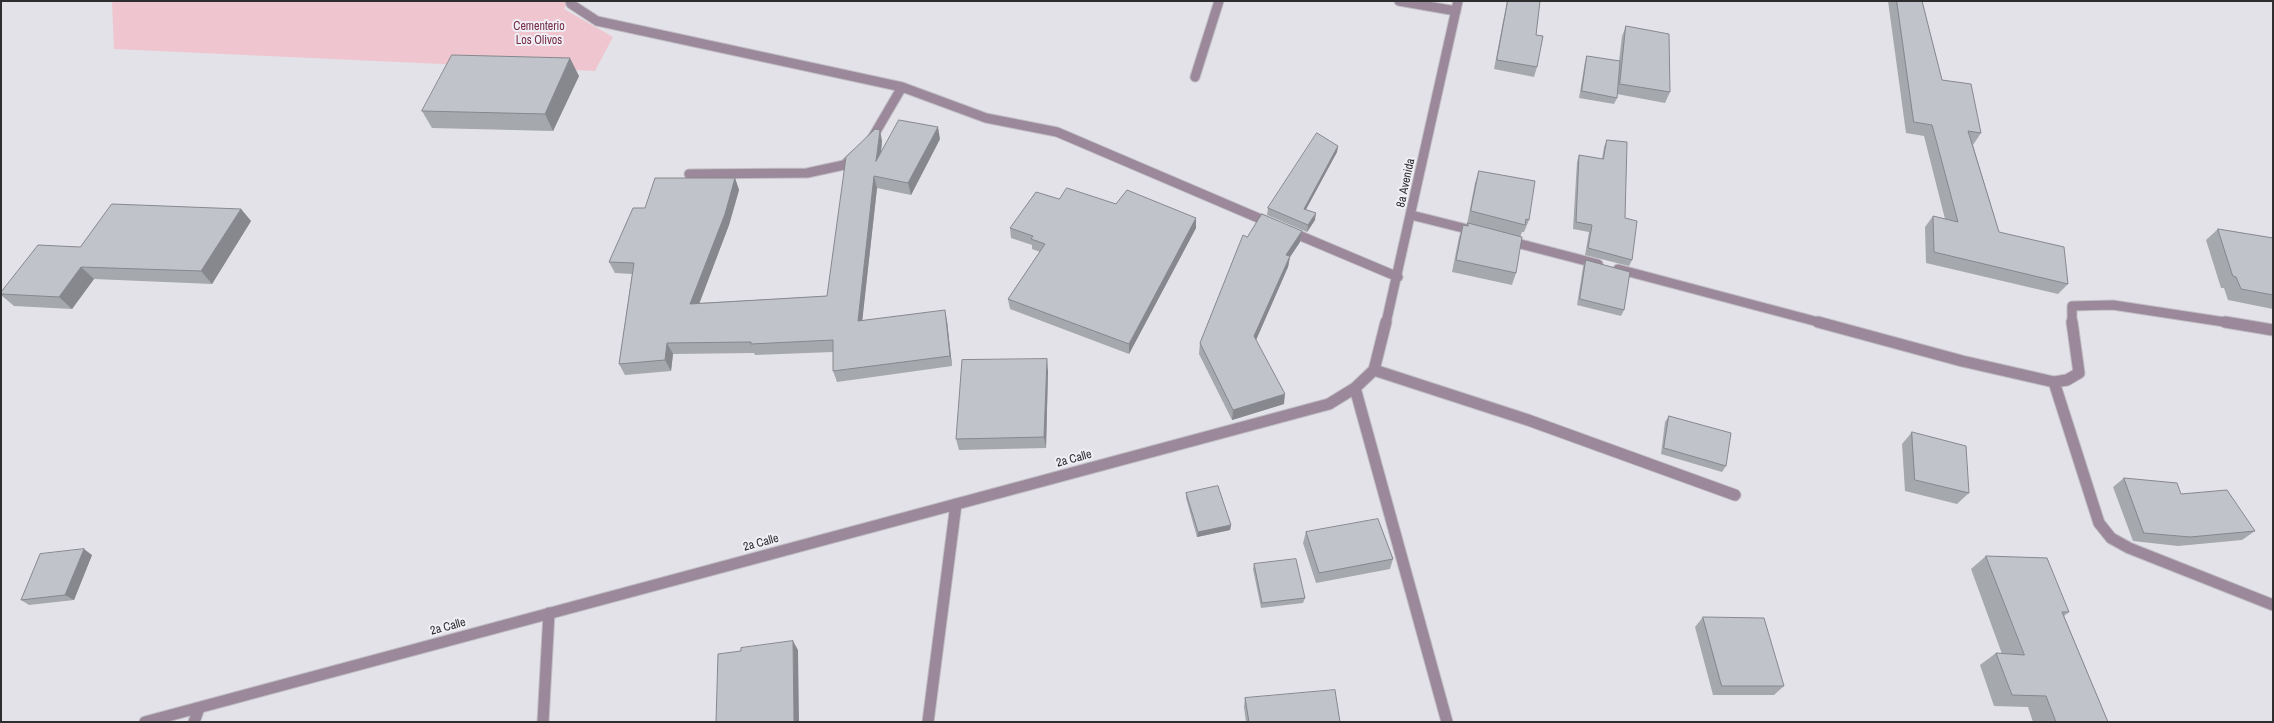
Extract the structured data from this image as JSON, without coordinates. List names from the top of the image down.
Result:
{
  "streets": {
    "street": ["8a Avenida", "2a Calle"]
  },
  "crossings": [
    ["8a Avenida", "2a Calle"]
  ],
  "parks": ["Cementerio Los Olivos"]
}
